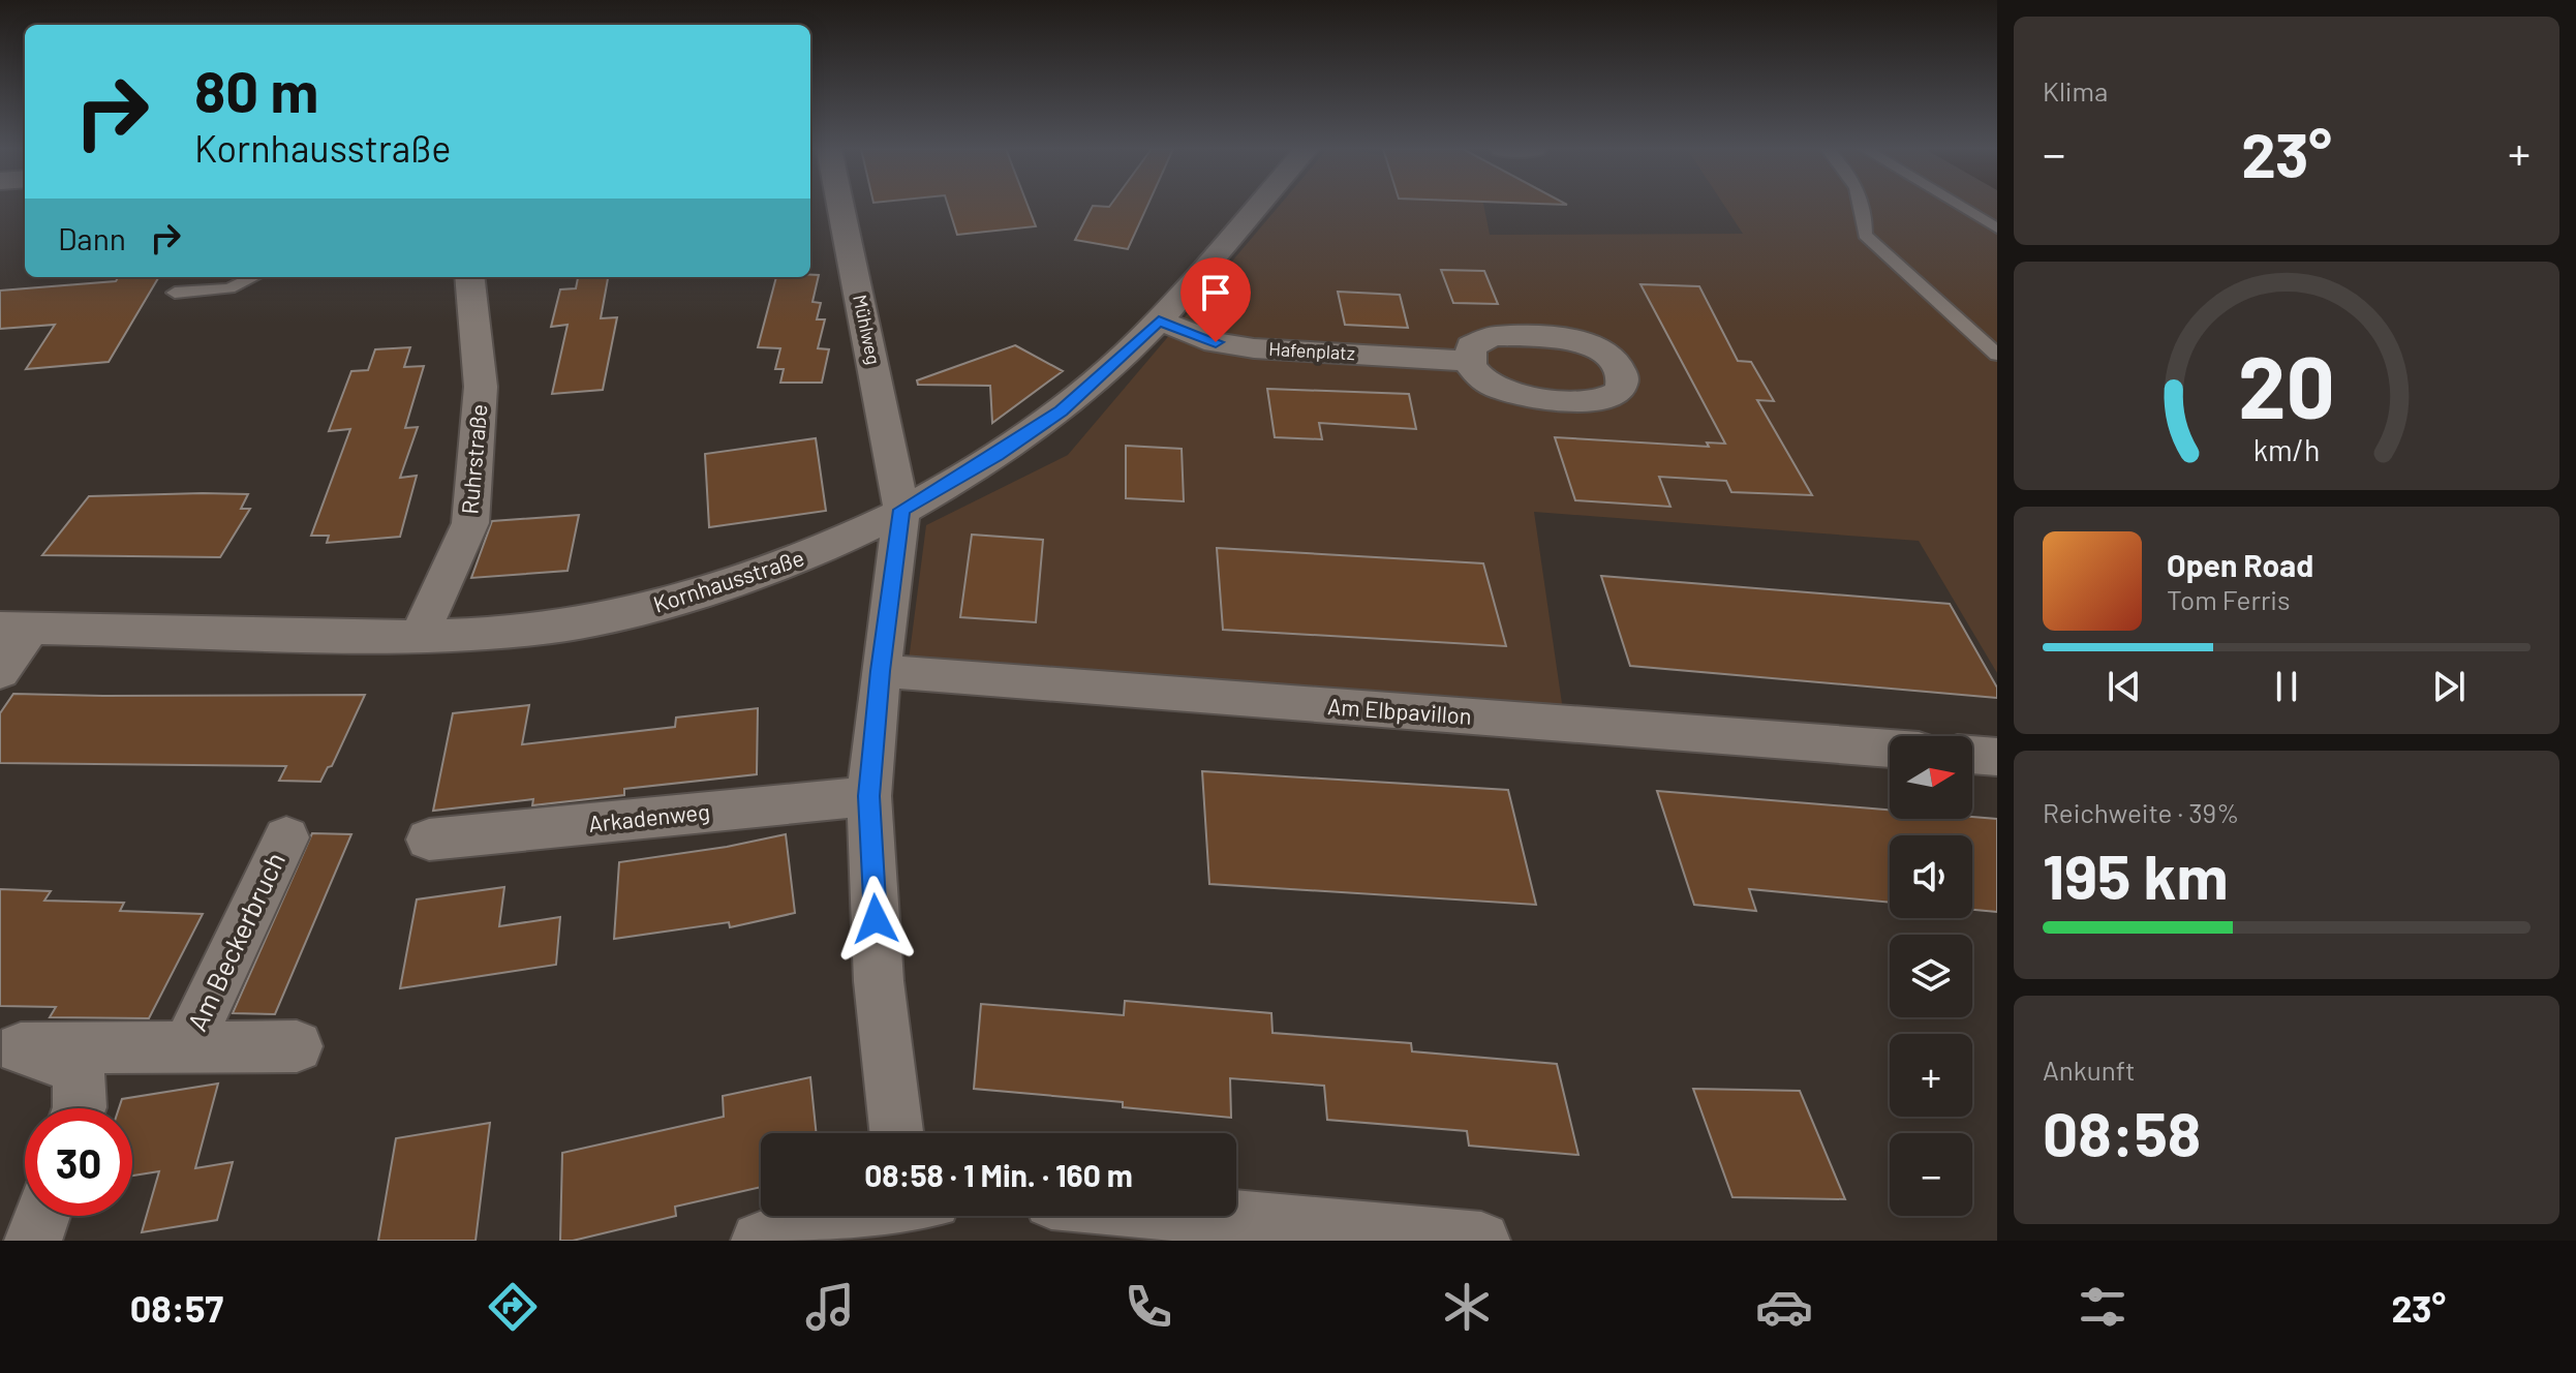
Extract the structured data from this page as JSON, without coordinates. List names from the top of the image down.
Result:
{
  "streets": {
    "street": [
      "Mühlweg",
      "Hafenplatz",
      "Ruhrstraße",
      "Kornhausstraße",
      "Am Elbpavillon",
      "Arkadenweg",
      "Am Beckerbruch"
    ]
  },
  "crossings": [
    ["Mühlweg", "Kornhausstraße"],
    ["Hafenplatz", "Kornhausstraße"],
    ["Ruhrstraße", "Kornhausstraße"]
  ],
  "north": "right",
  "page": {
    "tile": [
      "Klima",
      ["Reichweite · 39%", "195 km"],
      ["Ankunft", "08:58"]
    ],
    "turn": ["80 m", "Kornhausstraße"],
    "heat": ["−", "23°", "+"],
    "then": "Dann",
    "song": ["Open Road", "Tom Ferris"],
    "map_buttons": ["+", "−"],
    "limit": "30",
    "trip": "08:58 · 1 Min. · 160 m",
    "tabs": ["08:57", "23°"],
    "gauge": ["20", "km/h"]
  }
}
